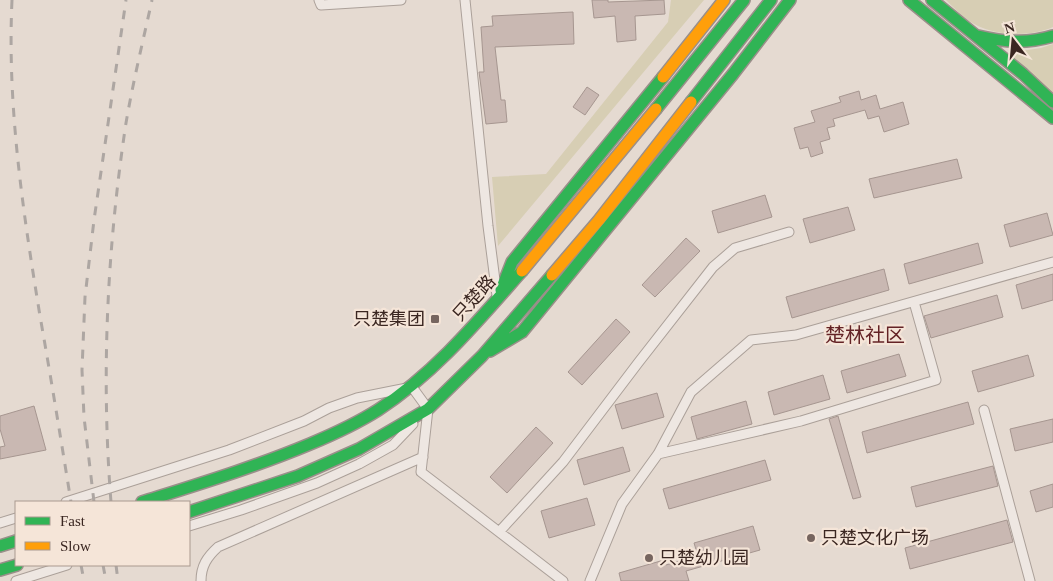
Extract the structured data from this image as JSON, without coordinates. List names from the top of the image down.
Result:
{
  "streets": {
    "main road": ["只楚路"]
  },
  "districts": ["楚林社区"],
  "places": {
    "transit": ["只楚集团"],
    "other": ["只楚文化广场", "只楚幼儿园"]
  },
  "legend": ["Fast", "Slow"],
  "north": "top"
}
